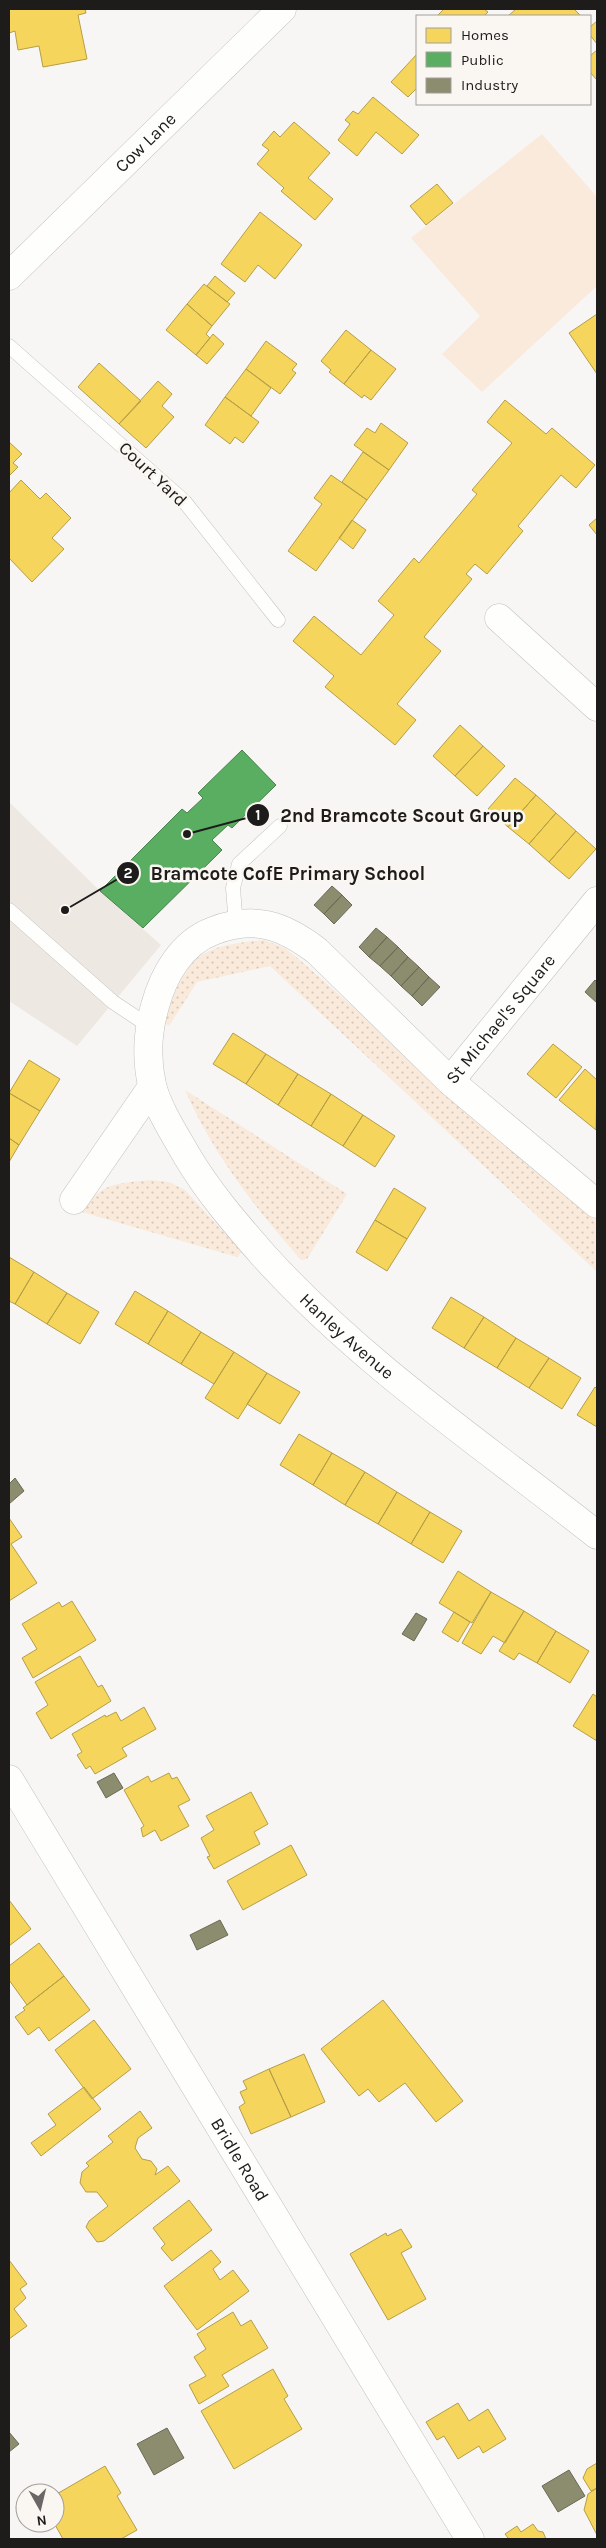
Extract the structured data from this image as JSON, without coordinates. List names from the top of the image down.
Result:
{
  "streets": {
    "street": [
      "Cow Lane",
      "St Michael's Square",
      "Hanley Avenue",
      "Bridle Road"
    ],
    "lane": ["Court Yard"]
  },
  "crossings": [
    ["St Michael's Square", "Hanley Avenue"]
  ],
  "places": ["2nd Bramcote Scout Group", "Bramcote CofE Primary School"],
  "legend": ["Homes", "Public", "Industry"],
  "north": "bottom"
}
